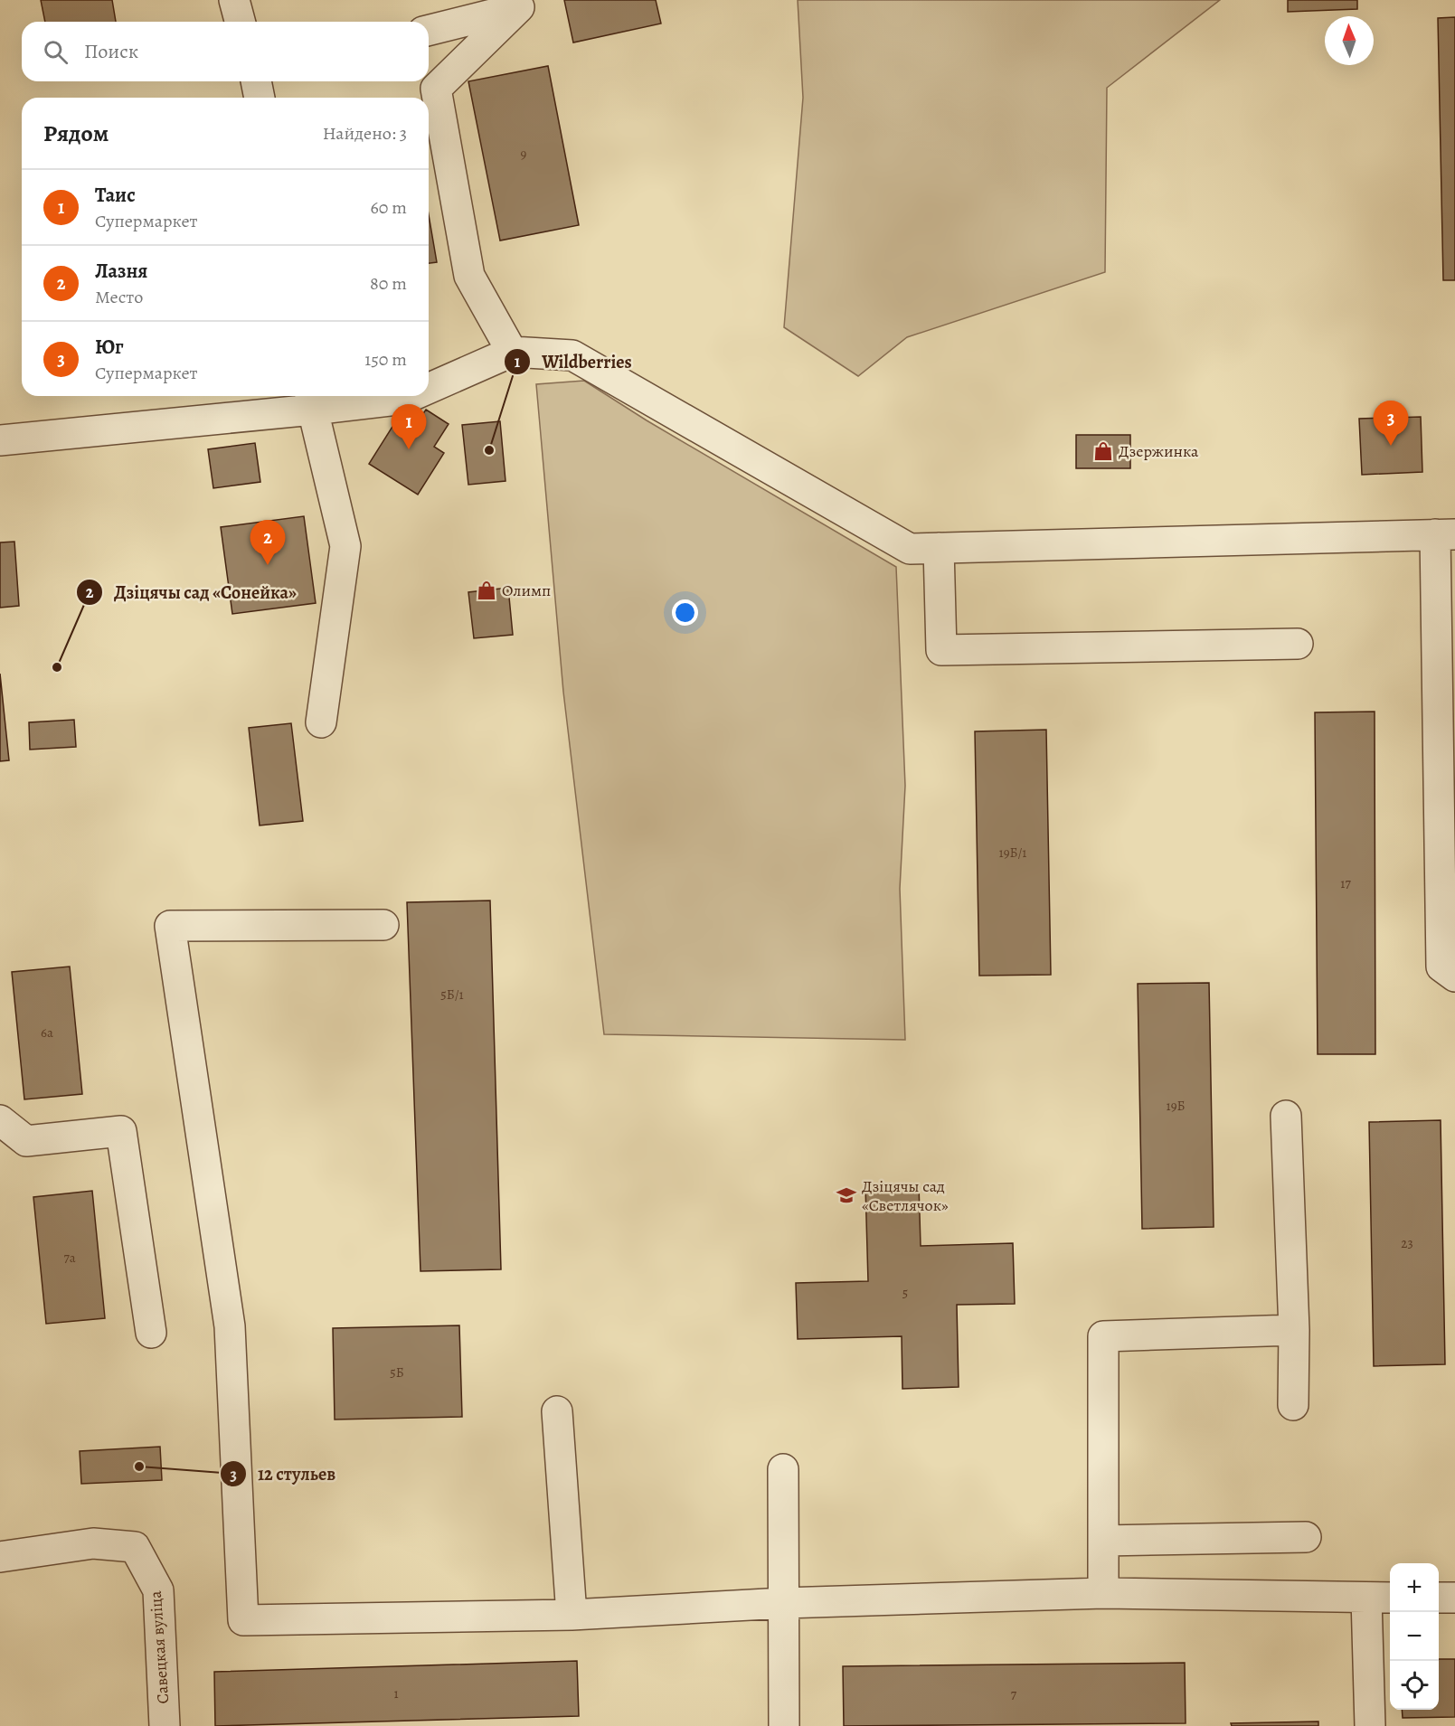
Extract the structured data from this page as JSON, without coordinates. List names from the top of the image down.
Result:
{
  "streets": {
    "street": ["Савецкая вуліца"]
  },
  "places": {
    "other": ["Wildberries", "Дзіцячы сад «Сонейка»", "12 стульев"],
    "shop": ["Дзержинка", "Олимп"],
    "school or university": ["Дзіцячы сад «Светлячок»"]
  },
  "house_numbers": [
    "9",
    "19Б/1",
    "17",
    "5Б/1",
    "6а",
    "19Б",
    "23",
    "7а",
    "5",
    "5Б",
    "1",
    "7"
  ],
  "north": "top",
  "page": {
    "search": "Поиск",
    "heading": ["Рядом", "Найдено: 3"],
    "list": [
      {
        "mark": "1",
        "name": "Таис",
        "note": "Супермаркет",
        "value": "60 m"
      },
      {
        "mark": "2",
        "name": "Лазня",
        "note": "Место",
        "value": "80 m"
      },
      {
        "mark": "3",
        "name": "Юг",
        "note": "Супермаркет",
        "value": "150 m"
      }
    ],
    "pins": ["3", "1", "2"],
    "map_buttons": ["+", "−"]
  }
}
